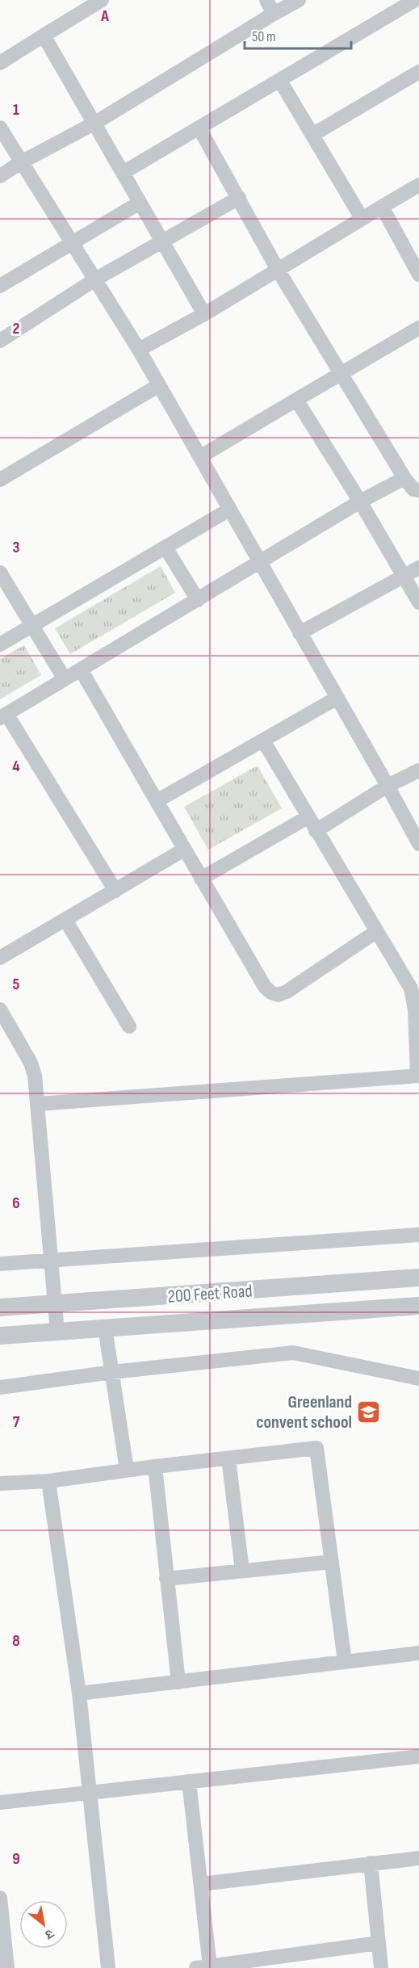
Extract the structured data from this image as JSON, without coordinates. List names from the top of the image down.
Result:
{
  "streets": {
    "street": ["200 Feet Road"]
  },
  "places": {
    "school or university": ["Greenland convent school"]
  },
  "scale_bar": "50 m",
  "north": "bottom right",
  "grid": {
    "columns": ["A"],
    "rows": [
      "1",
      "2",
      "3",
      "4",
      "5",
      "6",
      "7",
      "8",
      "9"
    ]
  }
}
